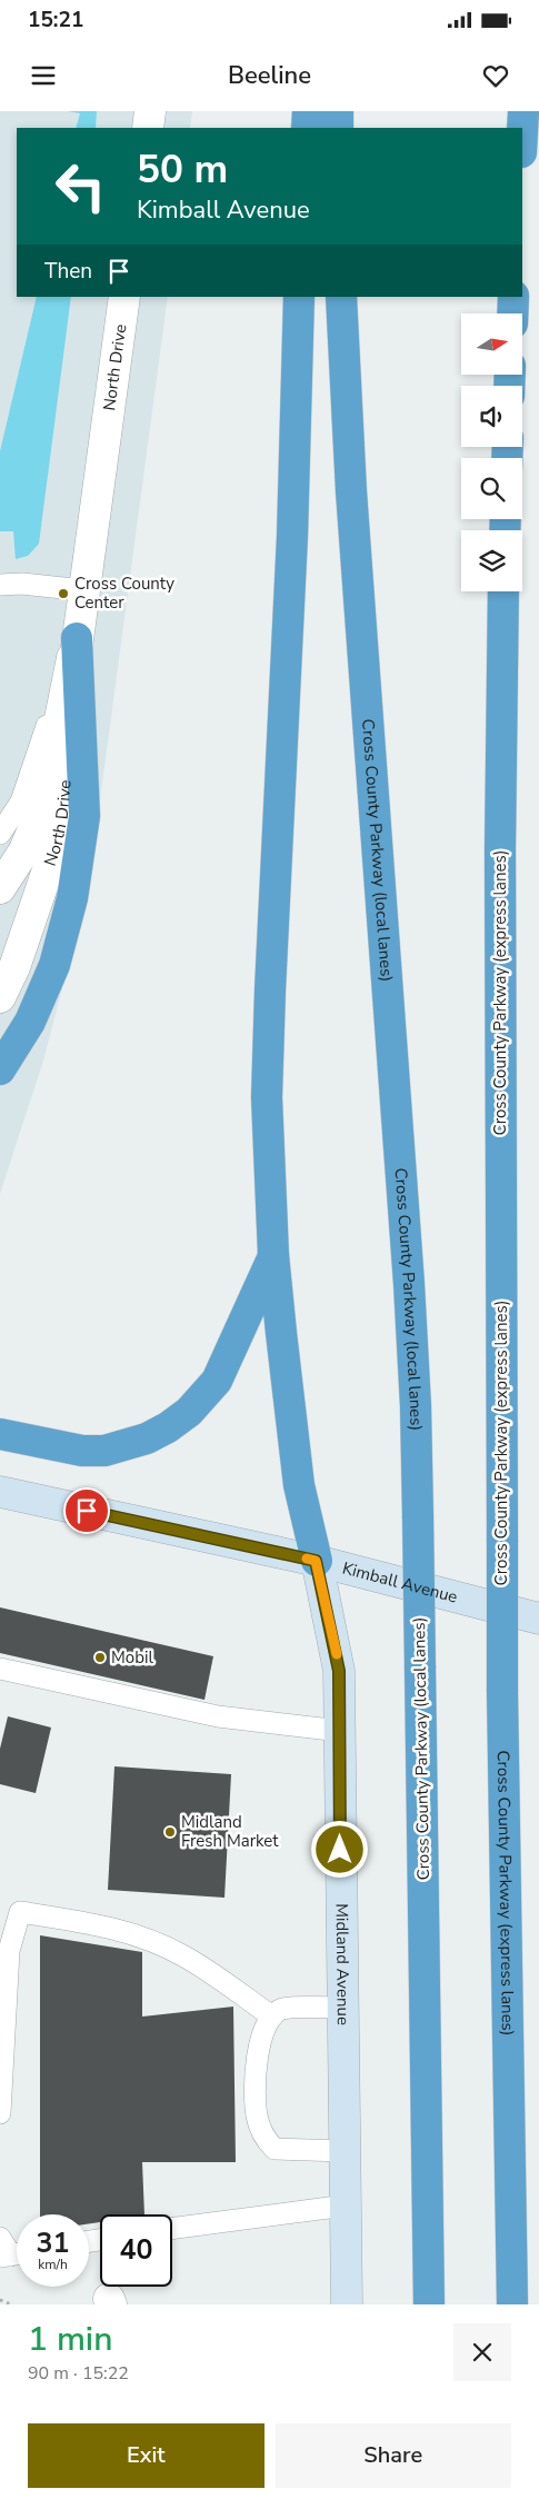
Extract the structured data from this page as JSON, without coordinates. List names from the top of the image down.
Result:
{
  "streets": {
    "highway": ["Cross County Parkway (local lanes)", "Cross County Parkway (express lanes)"],
    "street": ["North Drive", "Kimball Avenue", "Midland Avenue"]
  },
  "crossings": [
    ["Kimball Avenue", "Midland Avenue"]
  ],
  "places": ["Cross County Center", "Mobil", "Midland Fresh Market"],
  "north": "right",
  "page": {
    "status": "15:21",
    "header": "Beeline",
    "turn": ["50 m", "Kimball Avenue"],
    "then": "Then",
    "speed": "31 km/h",
    "limit": "40",
    "heading": ["1 min", "90 m · 15:22"],
    "buttons": ["Exit", "Share"]
  }
}
